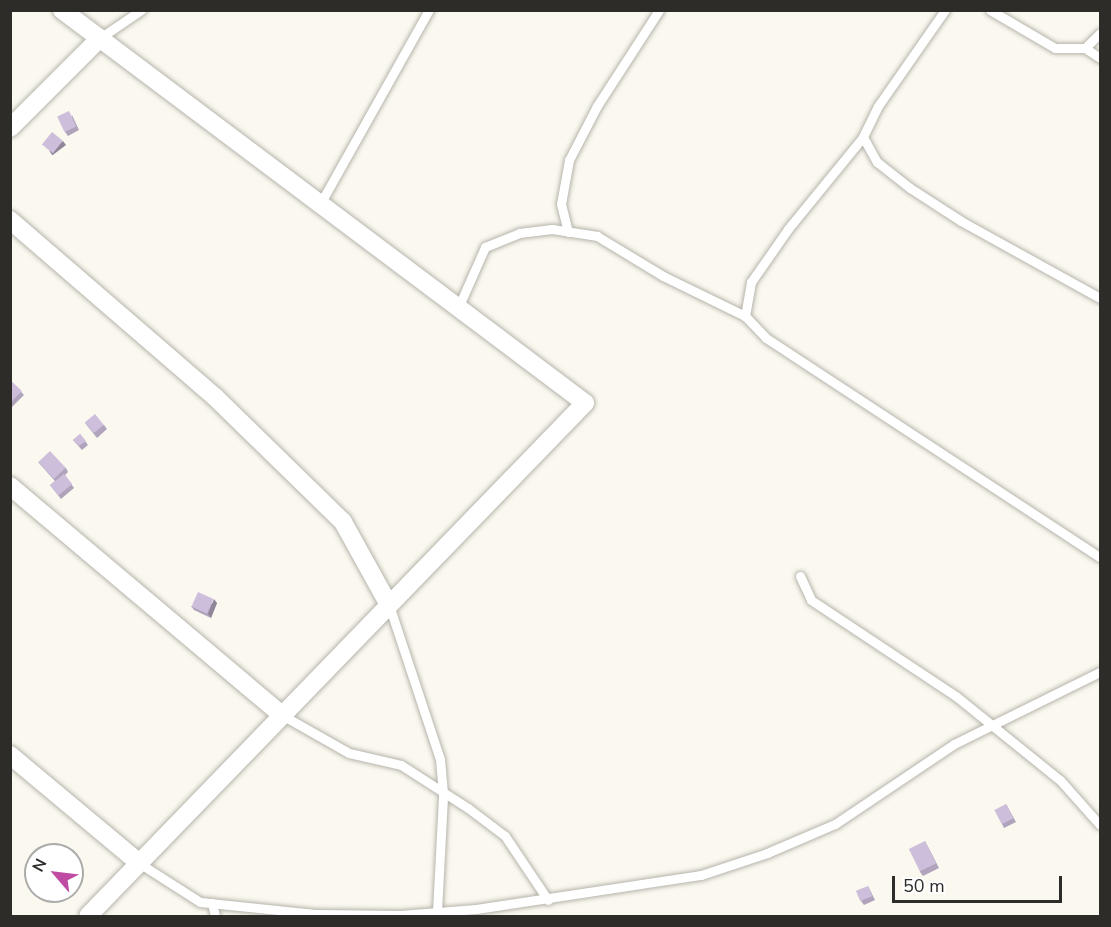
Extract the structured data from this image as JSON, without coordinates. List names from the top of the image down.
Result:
{
  "scale_bar": "50 m",
  "north": "top left"
}
